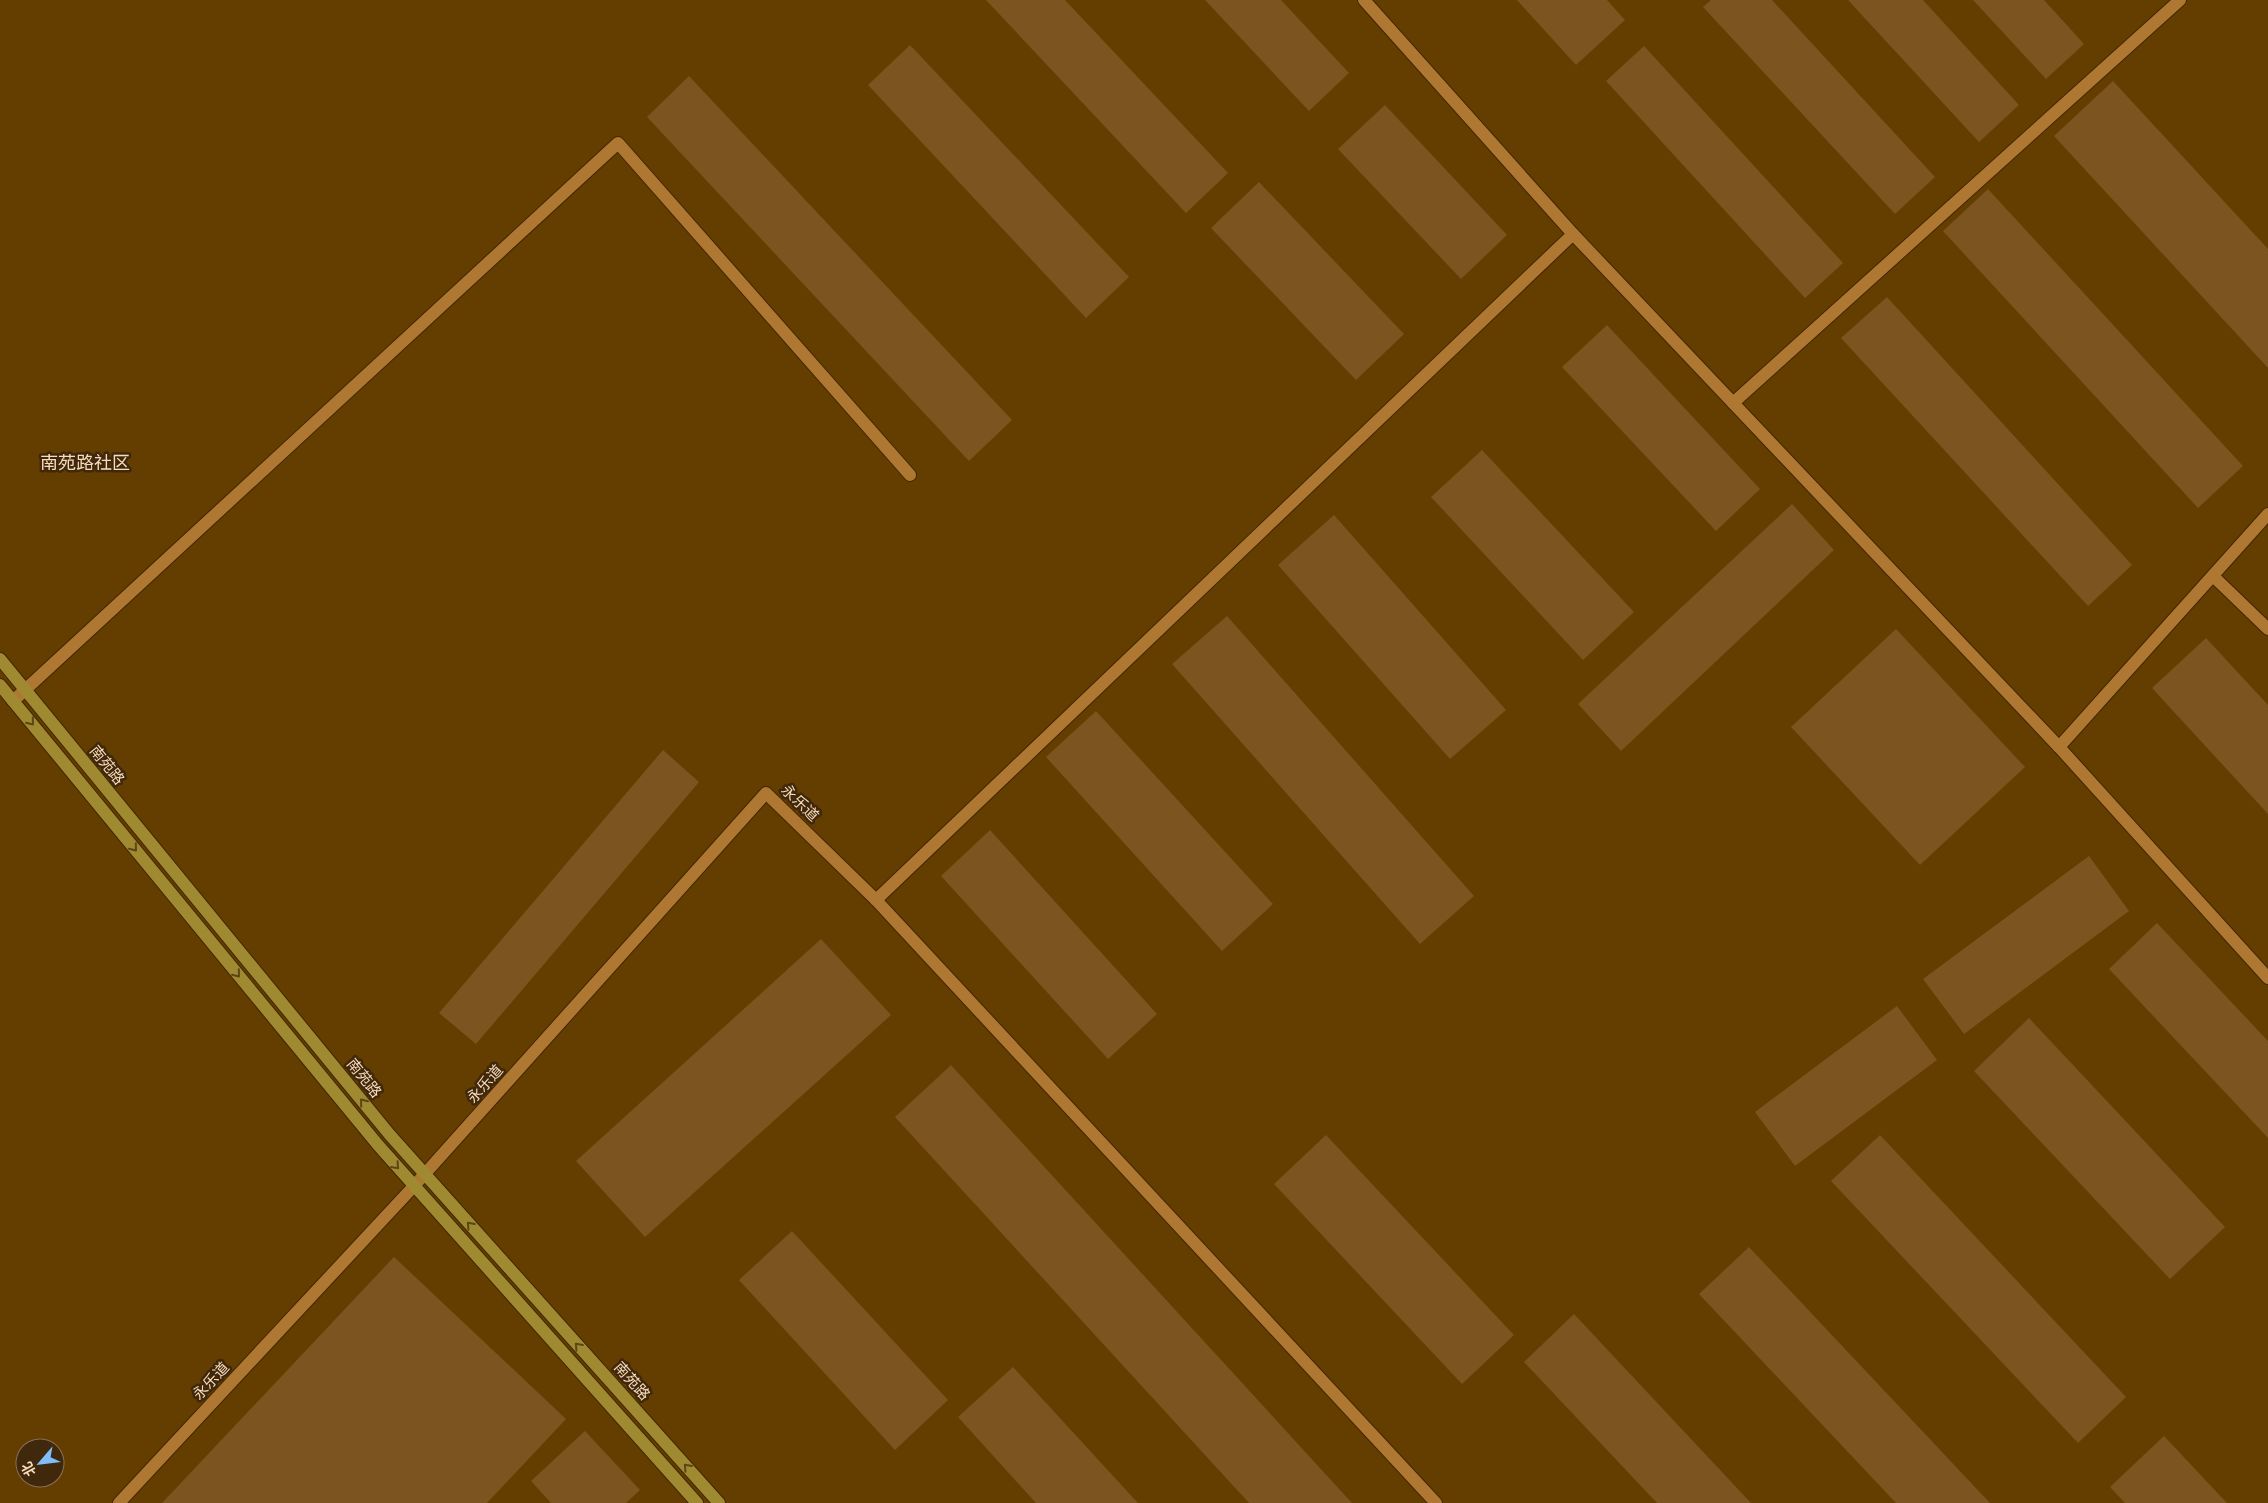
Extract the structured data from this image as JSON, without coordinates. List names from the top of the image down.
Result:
{
  "streets": {
    "street": ["南苑路", "永乐道"]
  },
  "crossings": [
    ["南苑路", "永乐道"]
  ],
  "districts": ["南苑路社区"],
  "north": "bottom left"
}
